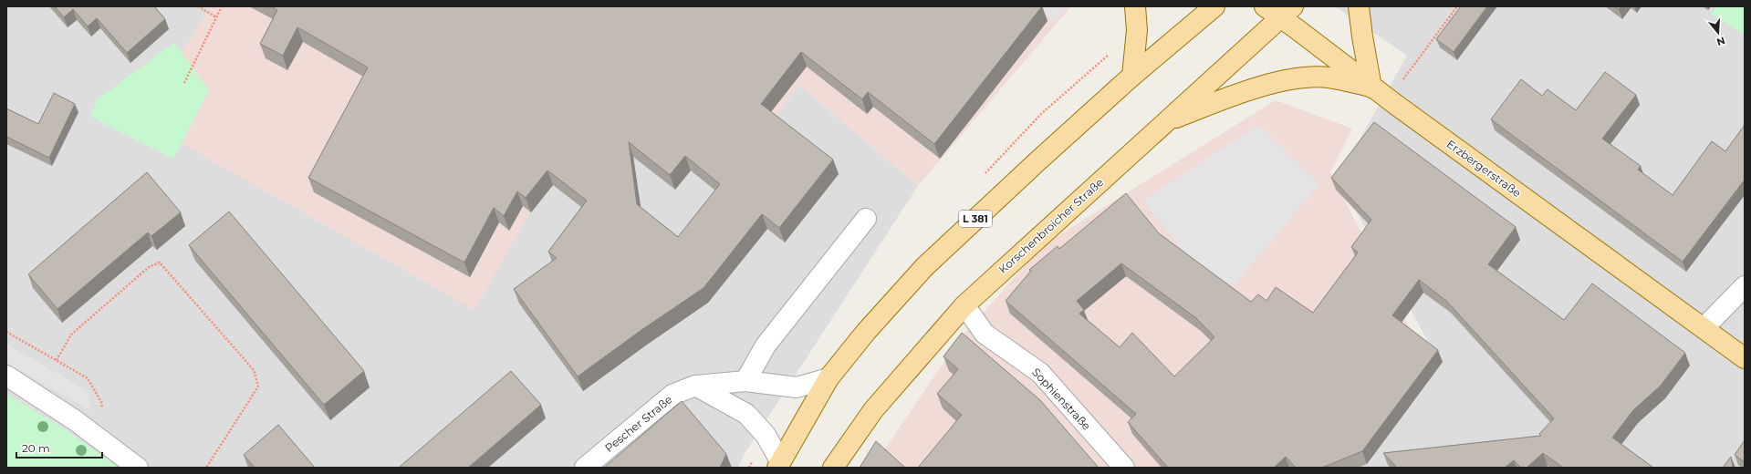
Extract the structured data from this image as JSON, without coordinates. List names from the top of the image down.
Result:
{
  "streets": {
    "main road": ["Erzbergerstraße", "L 381", "Korschenbroicher Straße"],
    "street": ["Sophienstraße", "Pescher Straße"]
  },
  "crossings": [
    ["Erzbergerstraße", "Korschenbroicher Straße"],
    ["L 381", "Pescher Straße"],
    ["Korschenbroicher Straße", "Sophienstraße"]
  ],
  "scale_bar": "20 m",
  "north": "bottom"
}
